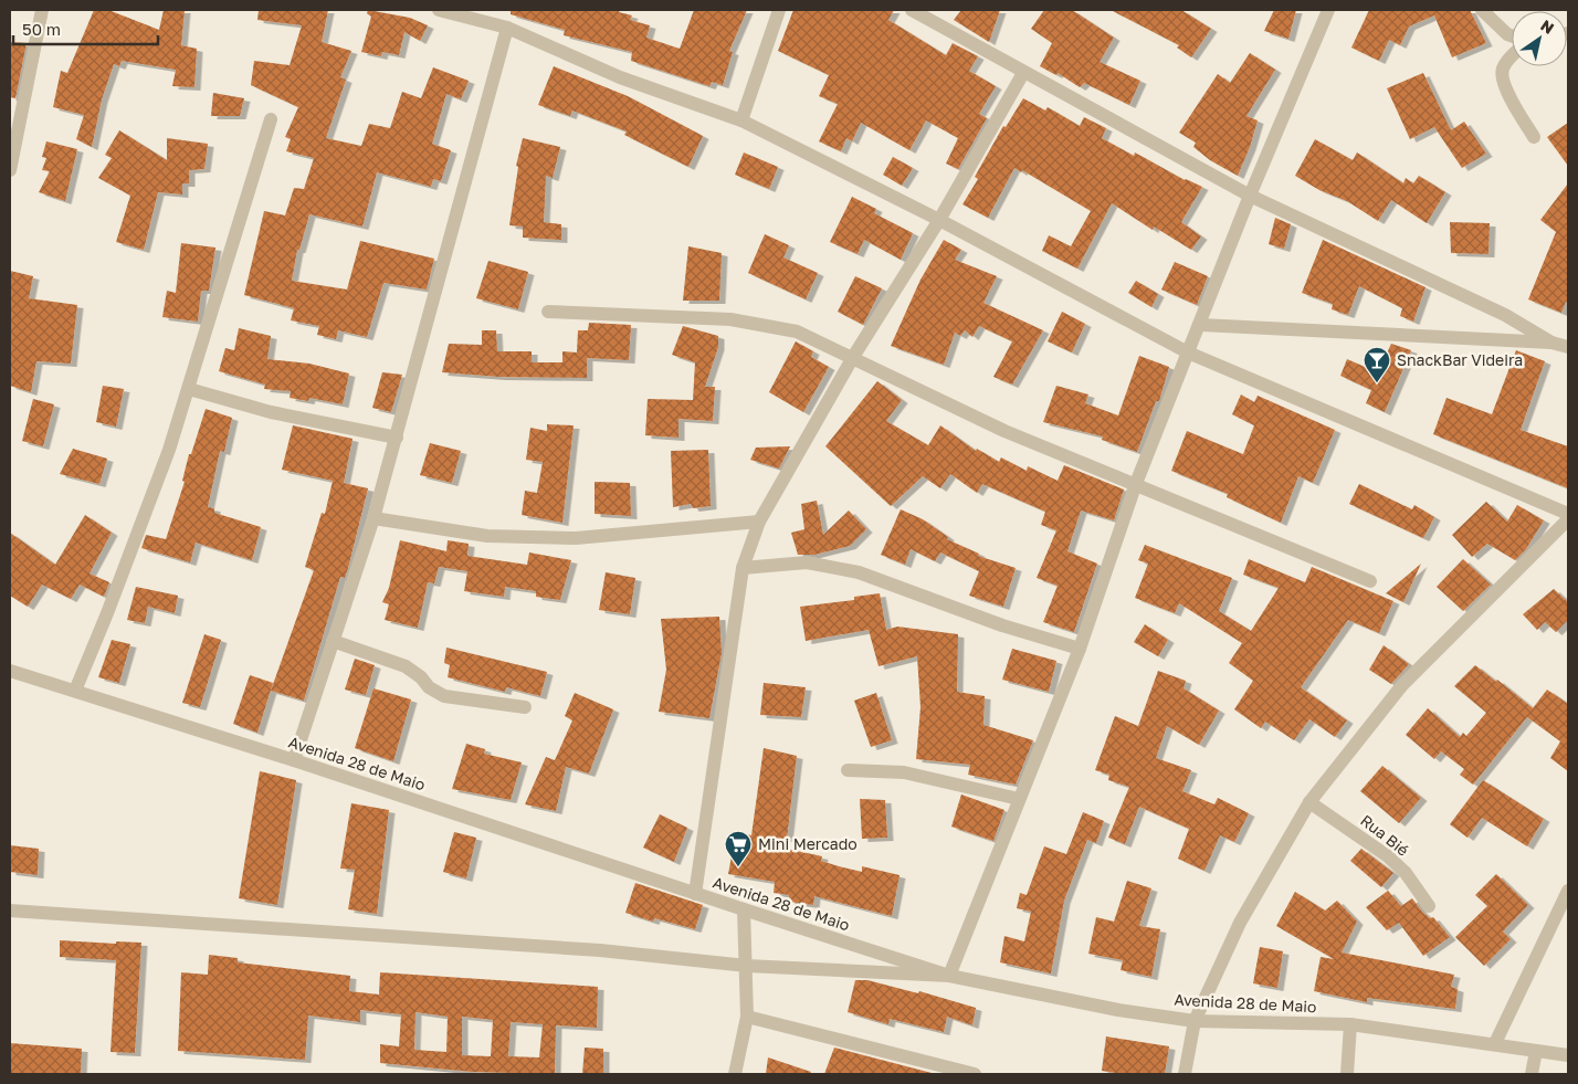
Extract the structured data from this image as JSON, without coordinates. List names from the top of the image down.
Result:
{
  "streets": {
    "street": ["Avenida 28 de Maio", "Rua Bié"]
  },
  "places": {
    "bar": ["SnackBar Videira"],
    "supermarket": ["Mini Mercado"]
  },
  "scale_bar": "50 m",
  "north": "top right"
}
